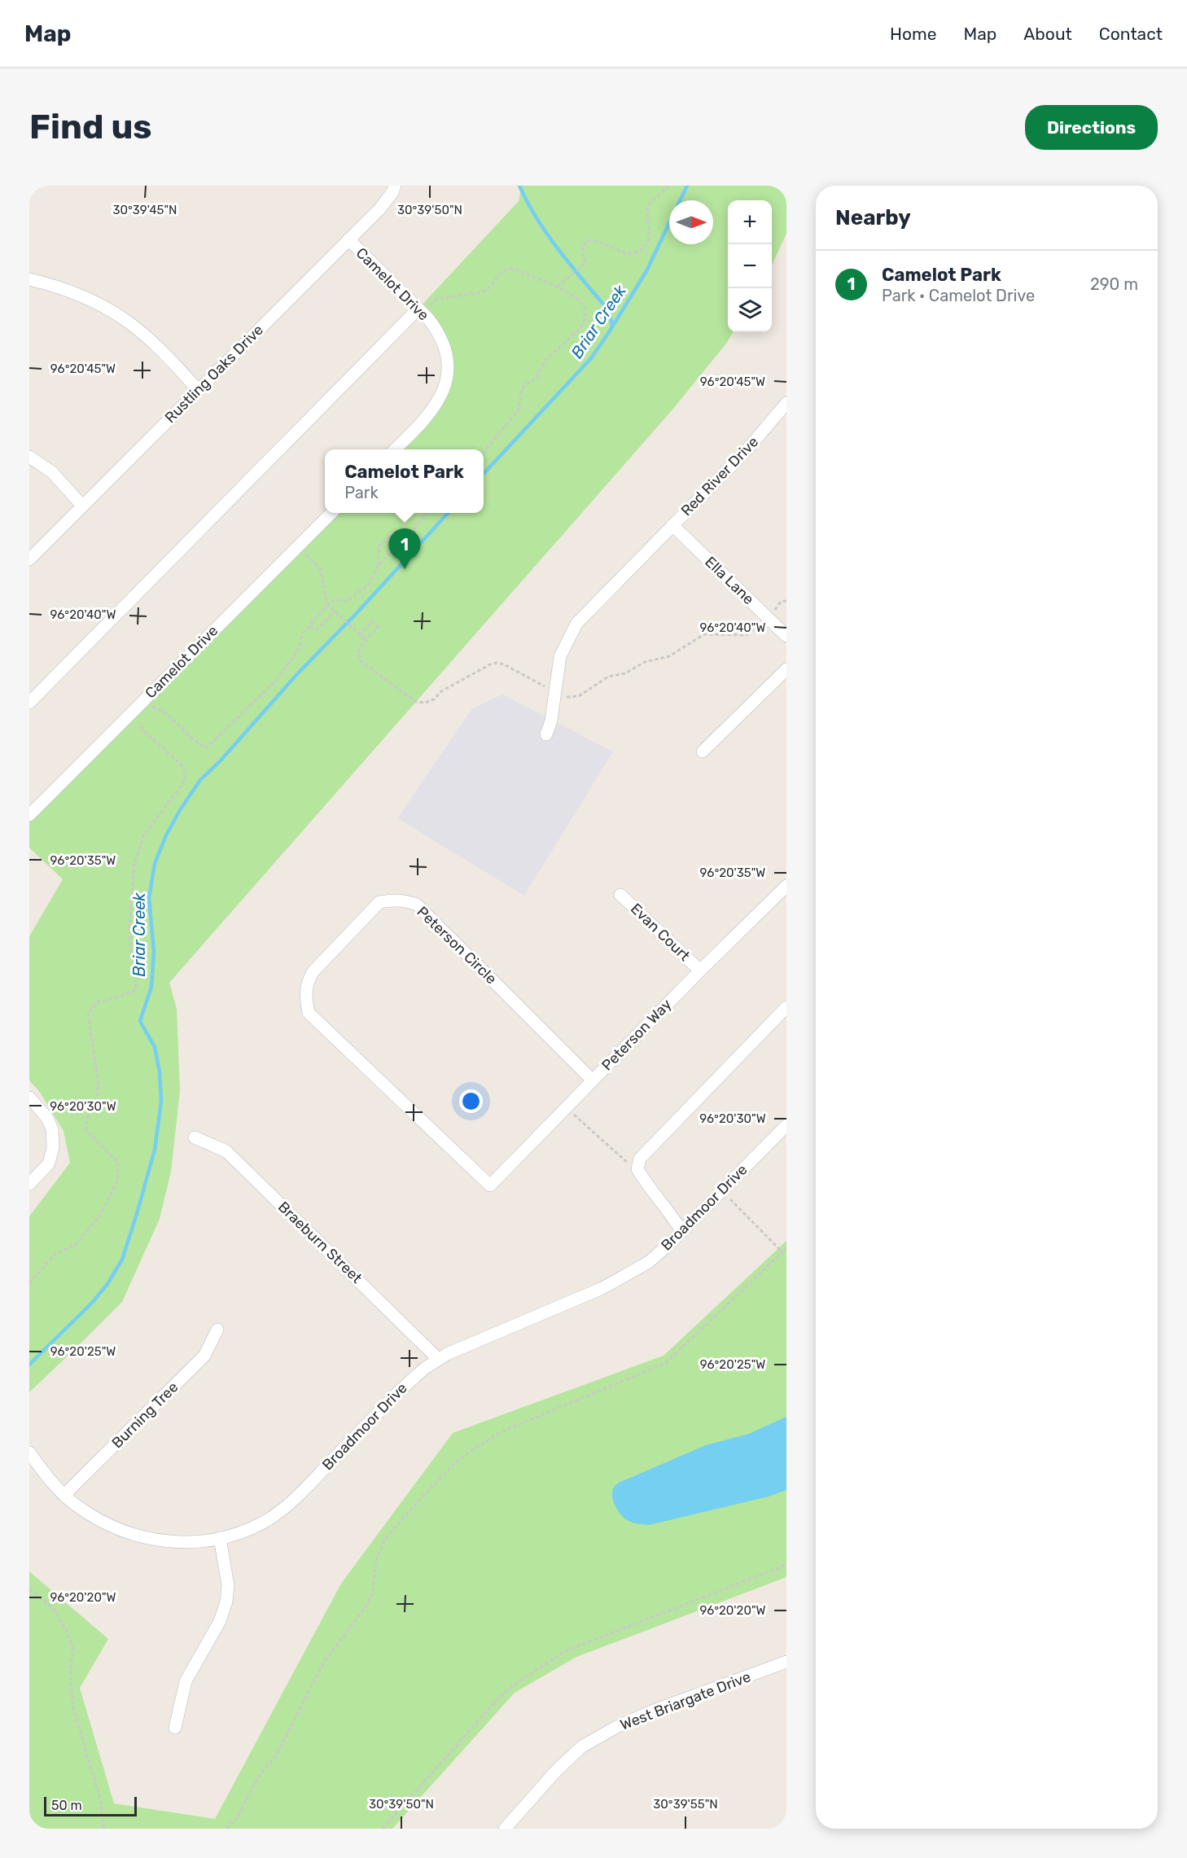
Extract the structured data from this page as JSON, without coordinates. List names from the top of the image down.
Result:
{
  "streets": {
    "street": [
      "Camelot Drive",
      "Rustling Oaks Drive",
      "Red River Drive",
      "Ella Lane",
      "Evan Court",
      "Peterson Circle",
      "Peterson Way",
      "Broadmoor Drive",
      "Braeburn Street",
      "Burning Tree",
      "West Briargate Drive"
    ]
  },
  "crossings": [
    ["Camelot Drive", "Rustling Oaks Drive"],
    ["Red River Drive", "Ella Lane"],
    ["Evan Court", "Peterson Way"],
    ["Peterson Circle", "Peterson Way"],
    ["Broadmoor Drive", "Braeburn Street"],
    ["Broadmoor Drive", "Burning Tree"]
  ],
  "water": ["Briar Creek"],
  "scale_bar": "50 m",
  "north": "right",
  "page": {
    "header": "Map",
    "nav": [
      "Home",
      "Map",
      "About",
      "Contact"
    ],
    "buttons": "Directions",
    "title": "Find us",
    "heading": "Nearby",
    "map_buttons": ["+", "−"],
    "list": [
      {
        "mark": "1",
        "name": "Camelot Park",
        "note": "Park · Camelot Drive",
        "value": "290 m"
      }
    ],
    "popup": ["Camelot Park", "Park"],
    "pins": "1",
    "scale": "50 m"
  },
  "coordinates": [
    "30°39'45\"N",
    "30°39'50\"N",
    "96°20'45\"W",
    "96°20'40\"W",
    "96°20'35\"W",
    "96°20'30\"W",
    "96°20'25\"W",
    "96°20'20\"W",
    "30°39'55\"N"
  ]
}
